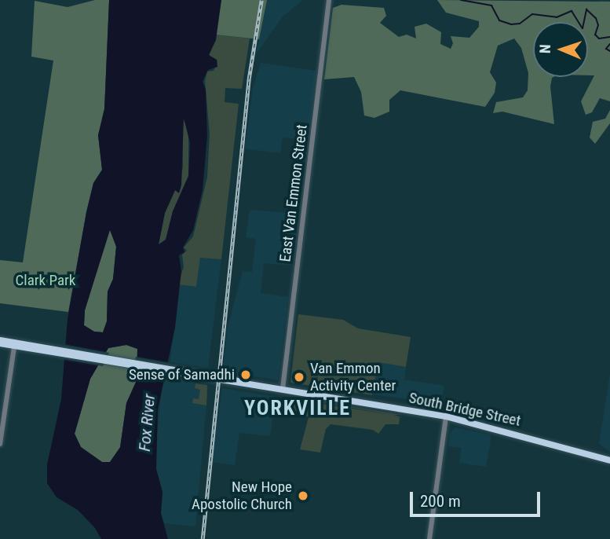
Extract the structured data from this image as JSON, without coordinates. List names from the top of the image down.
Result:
{
  "streets": {
    "highway": ["South Bridge Street"],
    "street": ["East Van Emmon Street"]
  },
  "crossings": [
    ["East Van Emmon Street", "South Bridge Street"]
  ],
  "districts": ["YORKVILLE"],
  "water": ["Fox River"],
  "parks": ["Clark Park"],
  "places": ["Sense of Samadhi", "Van Emmon Activity Center", "New Hope Apostolic Church"],
  "scale_bar": "200 m",
  "north": "left"
}
